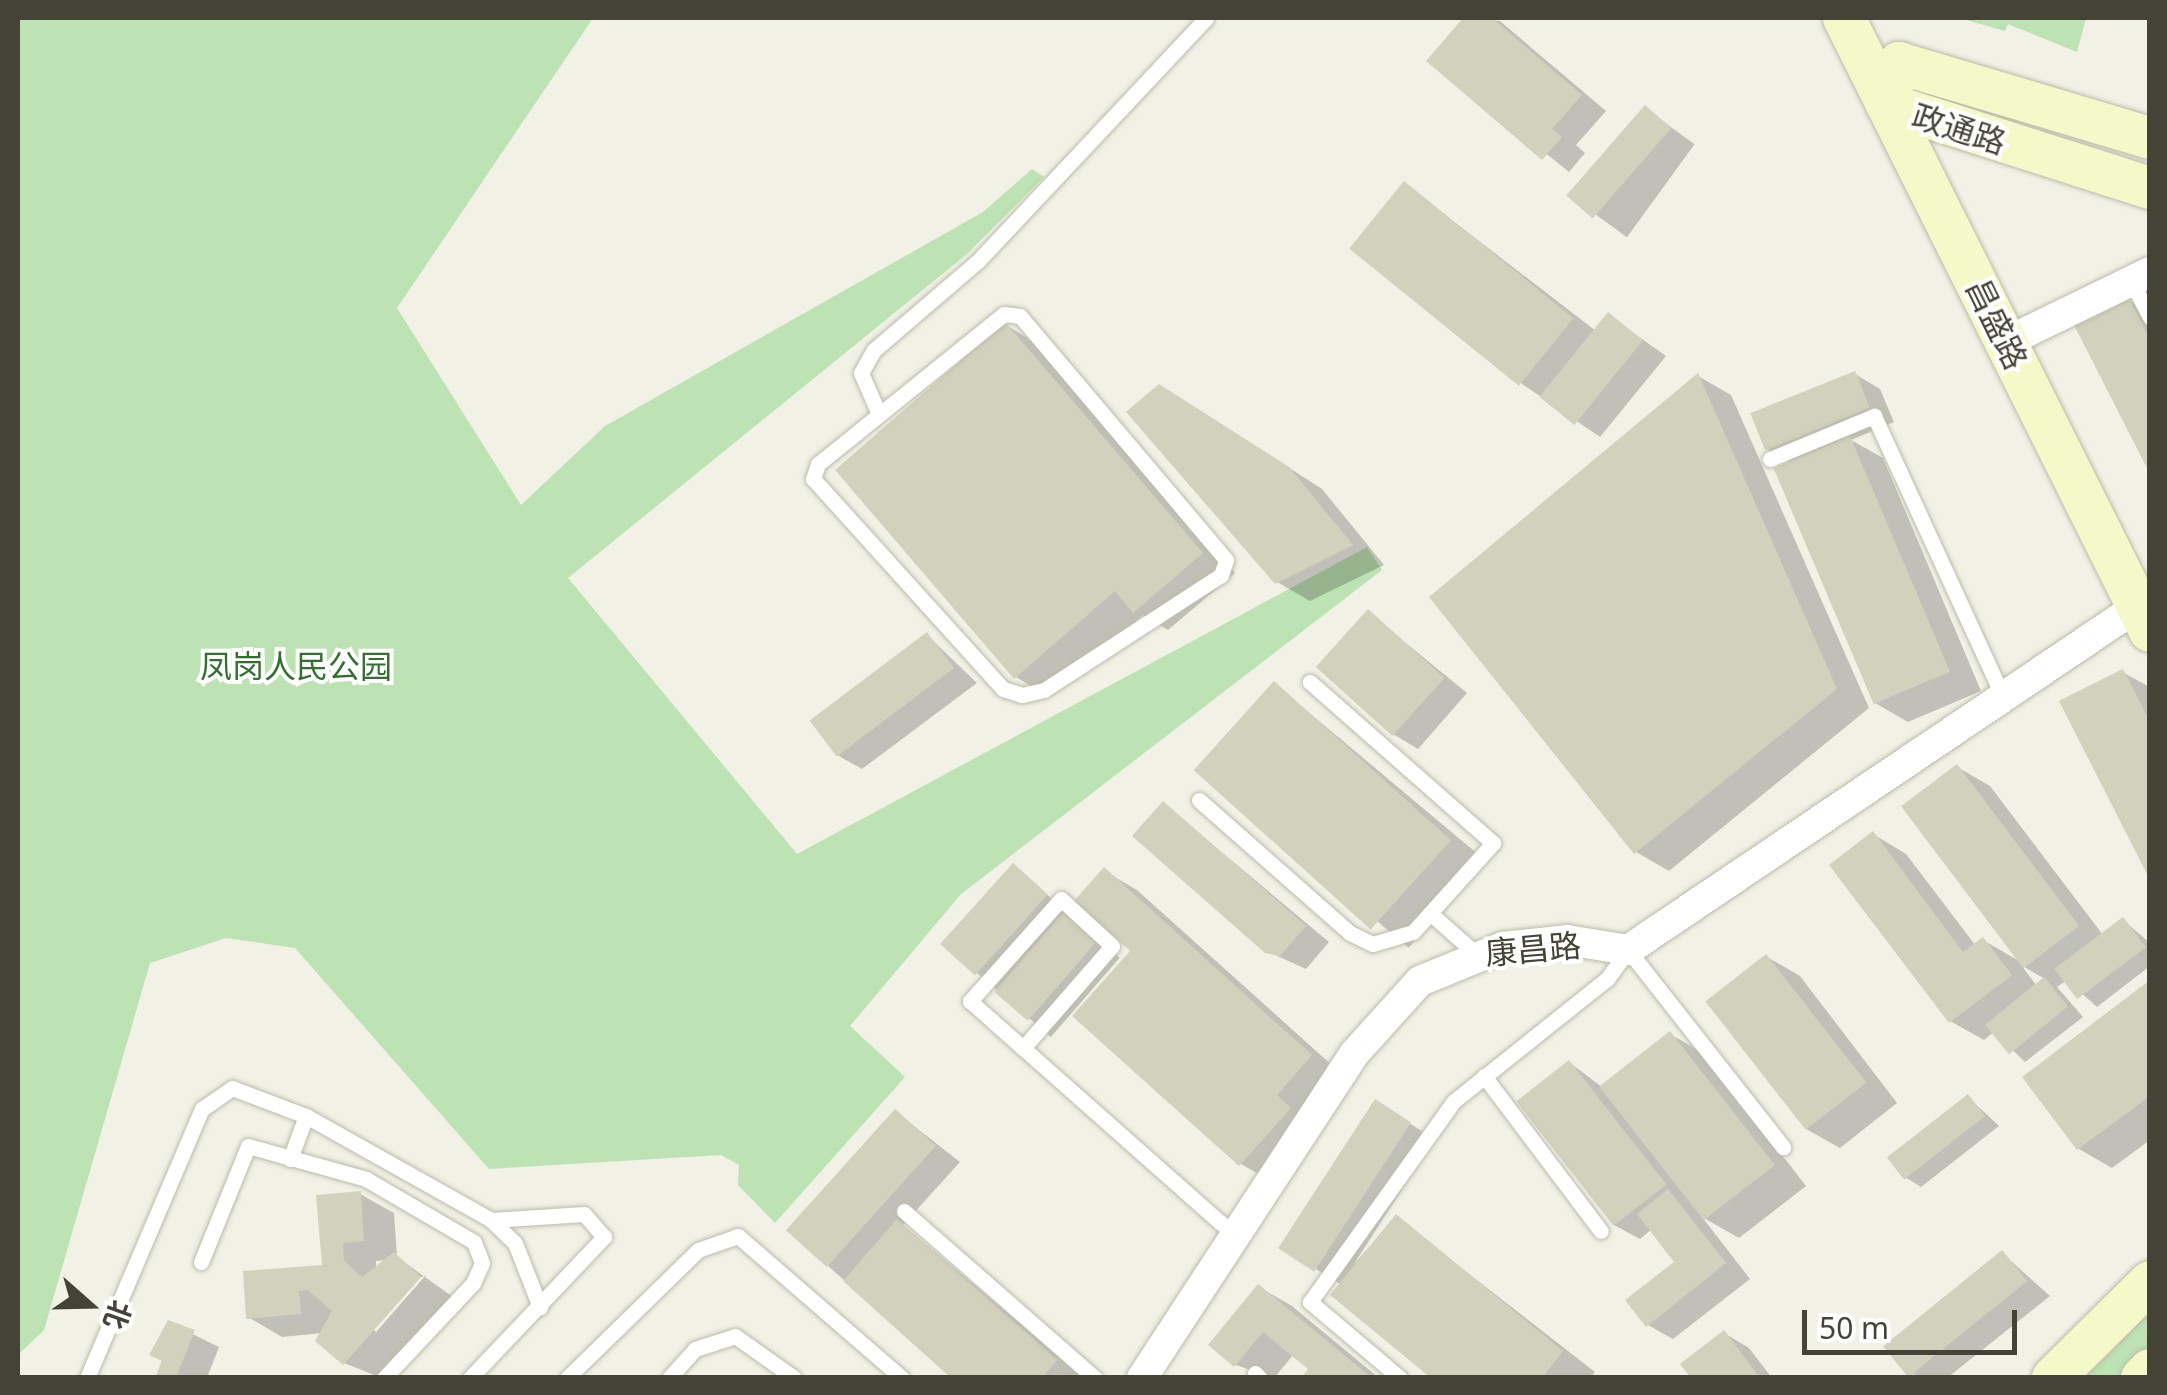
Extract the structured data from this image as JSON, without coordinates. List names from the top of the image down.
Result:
{
  "streets": {
    "street": ["政通路", "昌盛路", "康昌路"]
  },
  "crossings": [
    ["政通路", "昌盛路"],
    ["昌盛路", "康昌路"]
  ],
  "parks": ["凤岗人民公园"],
  "scale_bar": "50 m",
  "north": "right"
}
